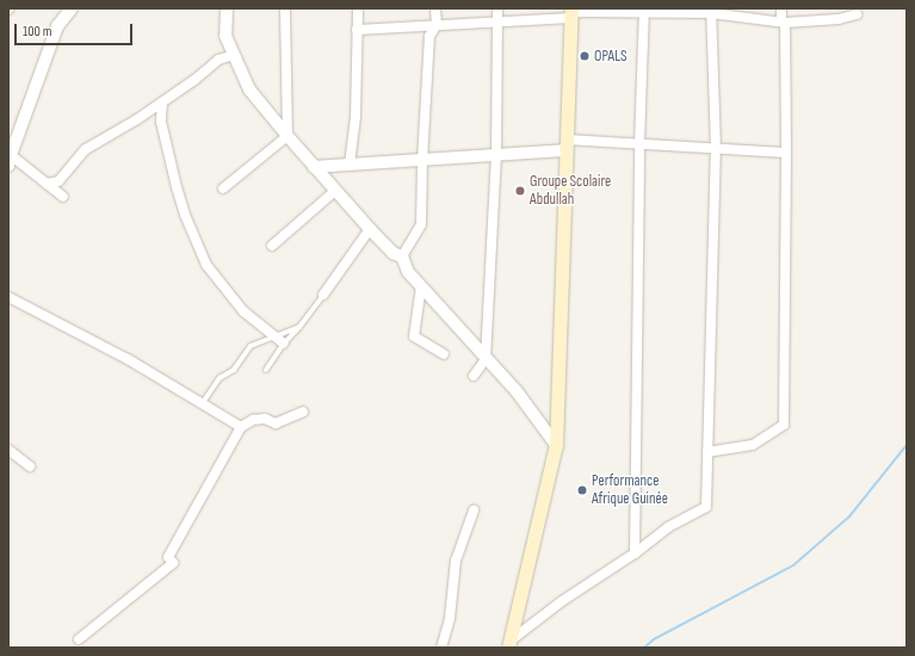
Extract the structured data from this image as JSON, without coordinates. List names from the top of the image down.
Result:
{
  "places": ["OPALS", "Groupe Scolaire Abdullah", "Performance Afrique Guinée"],
  "scale_bar": "100 m"
}
